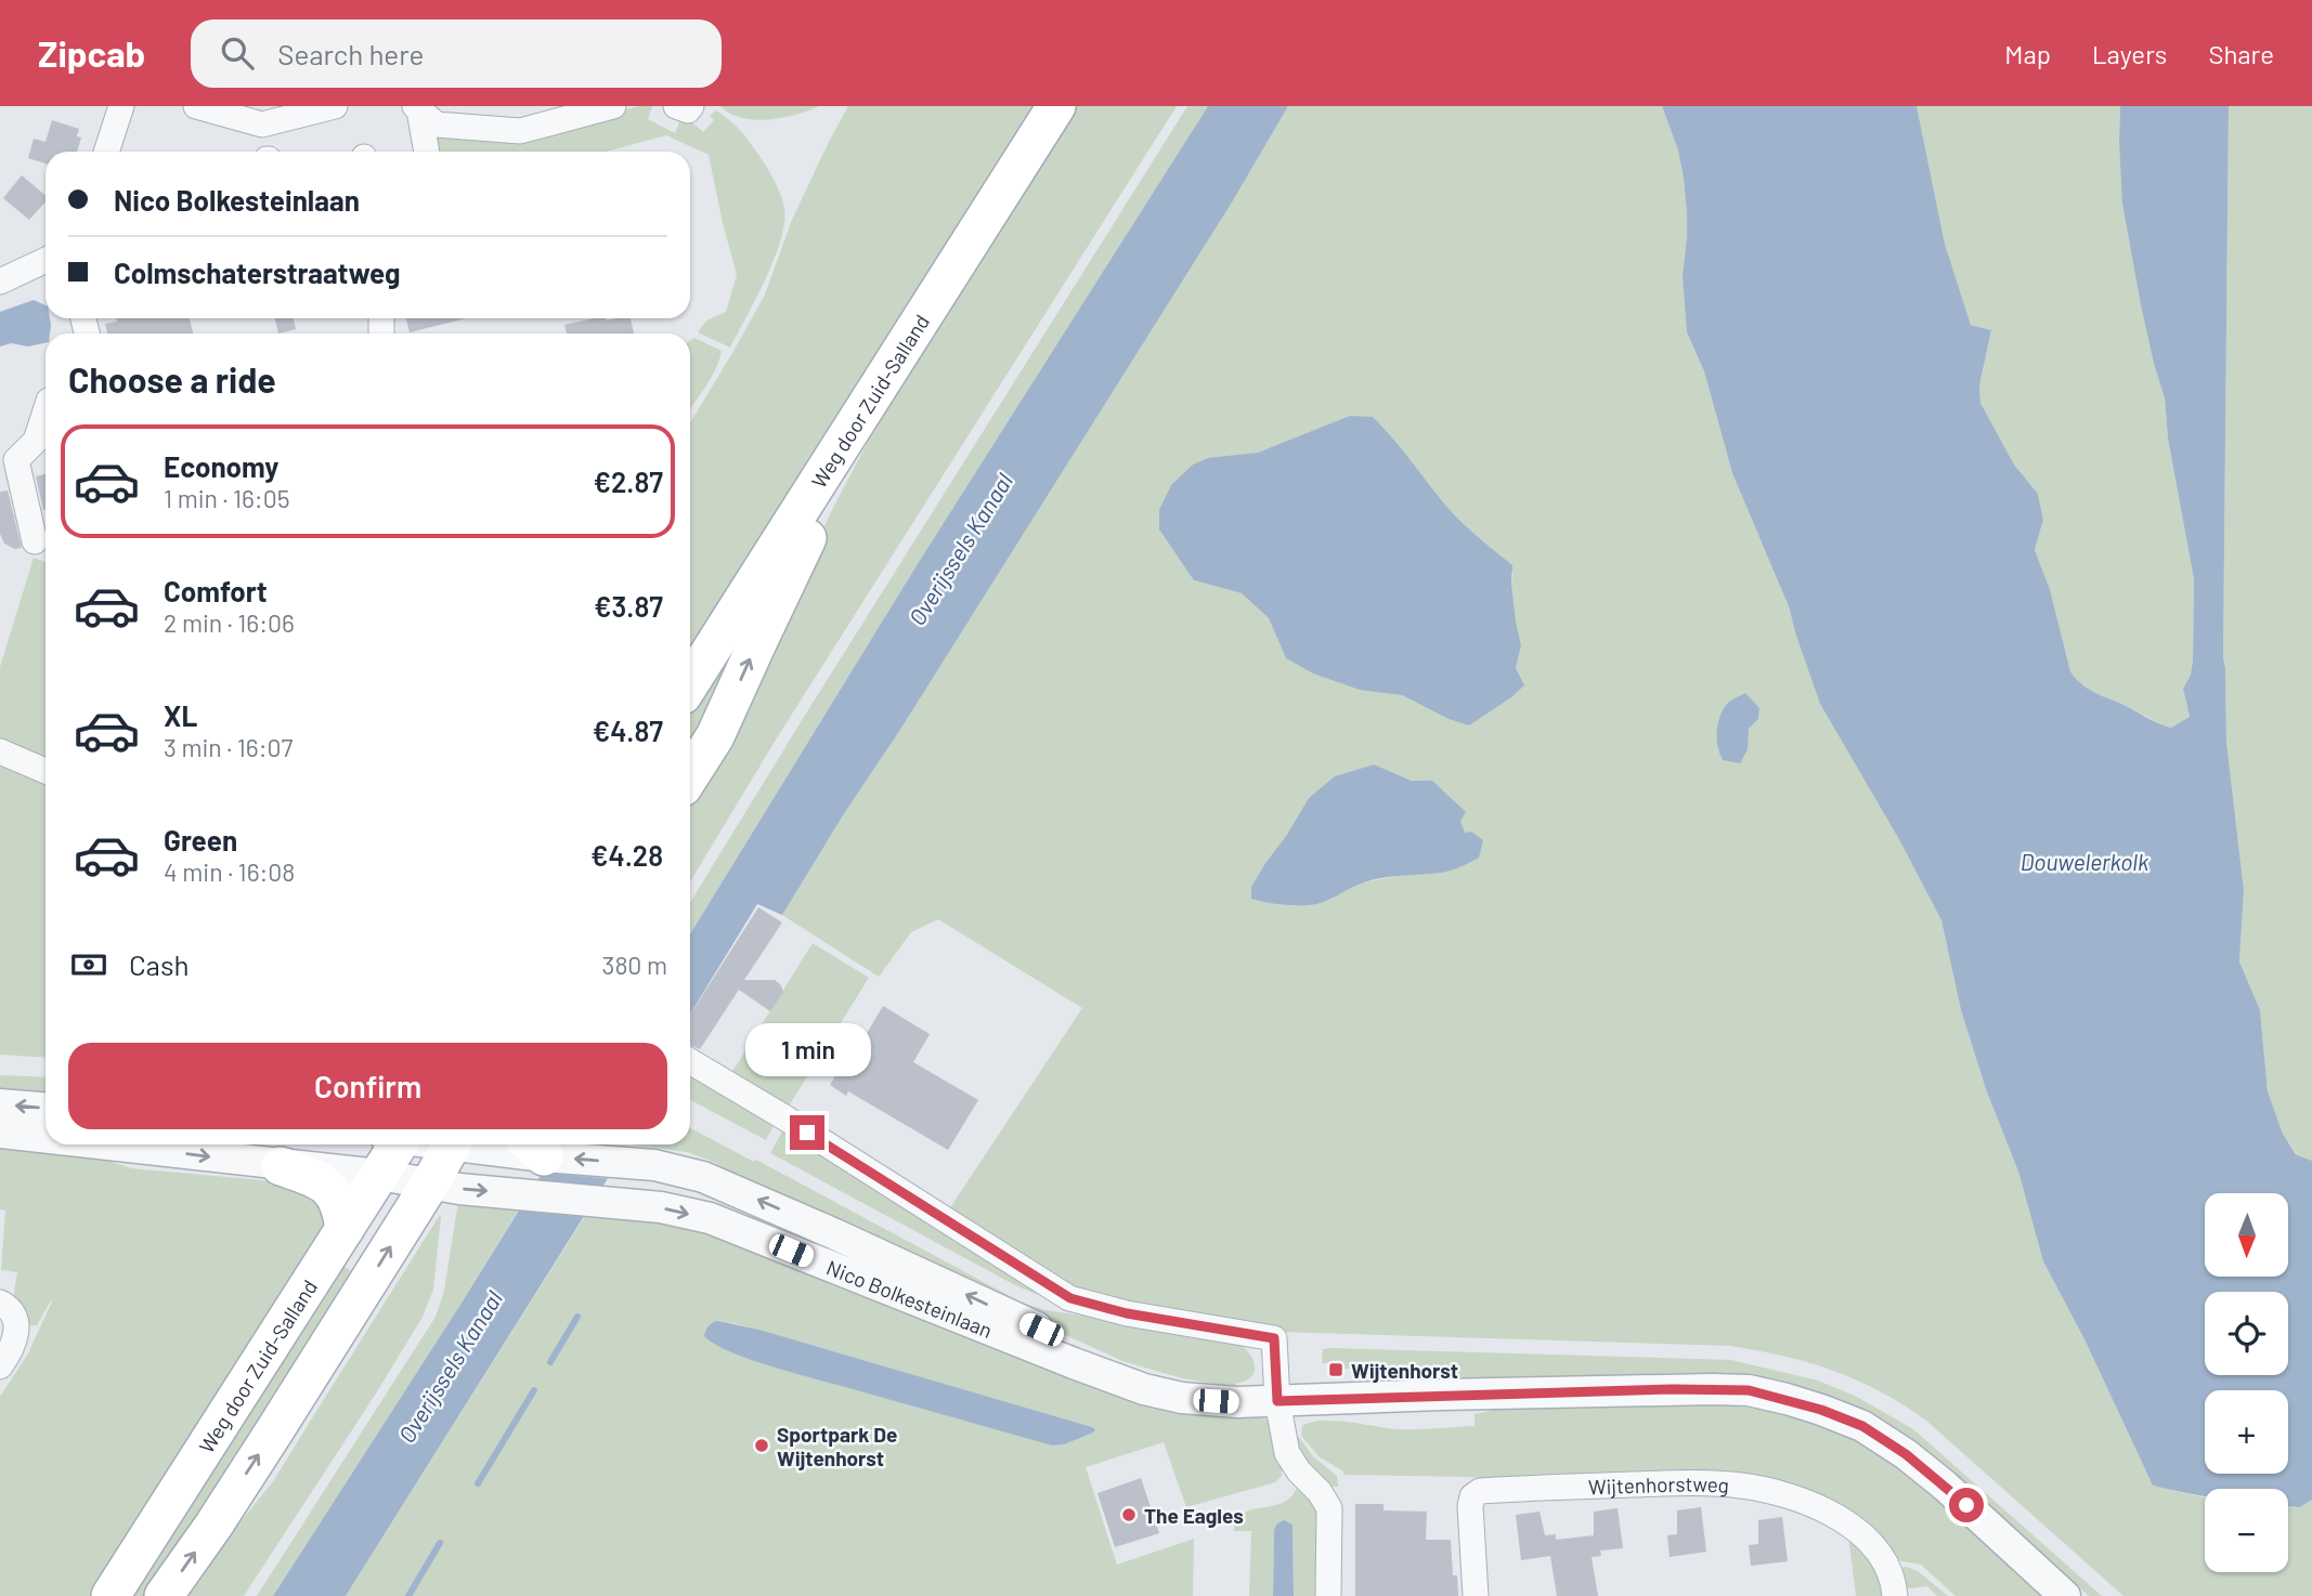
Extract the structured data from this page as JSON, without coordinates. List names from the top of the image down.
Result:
{
  "streets": {
    "main road": ["Weg door Zuid-Salland"],
    "street": ["Nico Bolkesteinlaan", "Wijtenhorstweg"]
  },
  "crossings": [
    ["Weg door Zuid-Salland", "Nico Bolkesteinlaan"]
  ],
  "water": ["Overijssels Kanaal", "Douwelerkolk"],
  "places": {
    "transit": ["Wijtenhorst"],
    "other": ["Sportpark De Wijtenhorst", "The Eagles"]
  },
  "north": "bottom",
  "page": {
    "header": "Zipcab",
    "search": "Search here",
    "nav": ["Map", "Layers", "Share"],
    "banner": ["Nico Bolkesteinlaan", "Colmschaterstraatweg"],
    "heading": "Choose a ride",
    "list": [
      {
        "name": "Economy",
        "note": "1 min · 16:05",
        "value": "€2.87"
      },
      {
        "name": "Comfort",
        "note": "2 min · 16:06",
        "value": "€3.87"
      },
      {
        "name": "XL",
        "note": "3 min · 16:07",
        "value": "€4.87"
      },
      {
        "name": "Green",
        "note": "4 min · 16:08",
        "value": "€4.28"
      }
    ],
    "pay": ["Cash", "380 m"],
    "bubble": "1 min",
    "buttons": "Confirm",
    "map_buttons": ["+", "−"]
  }
}
